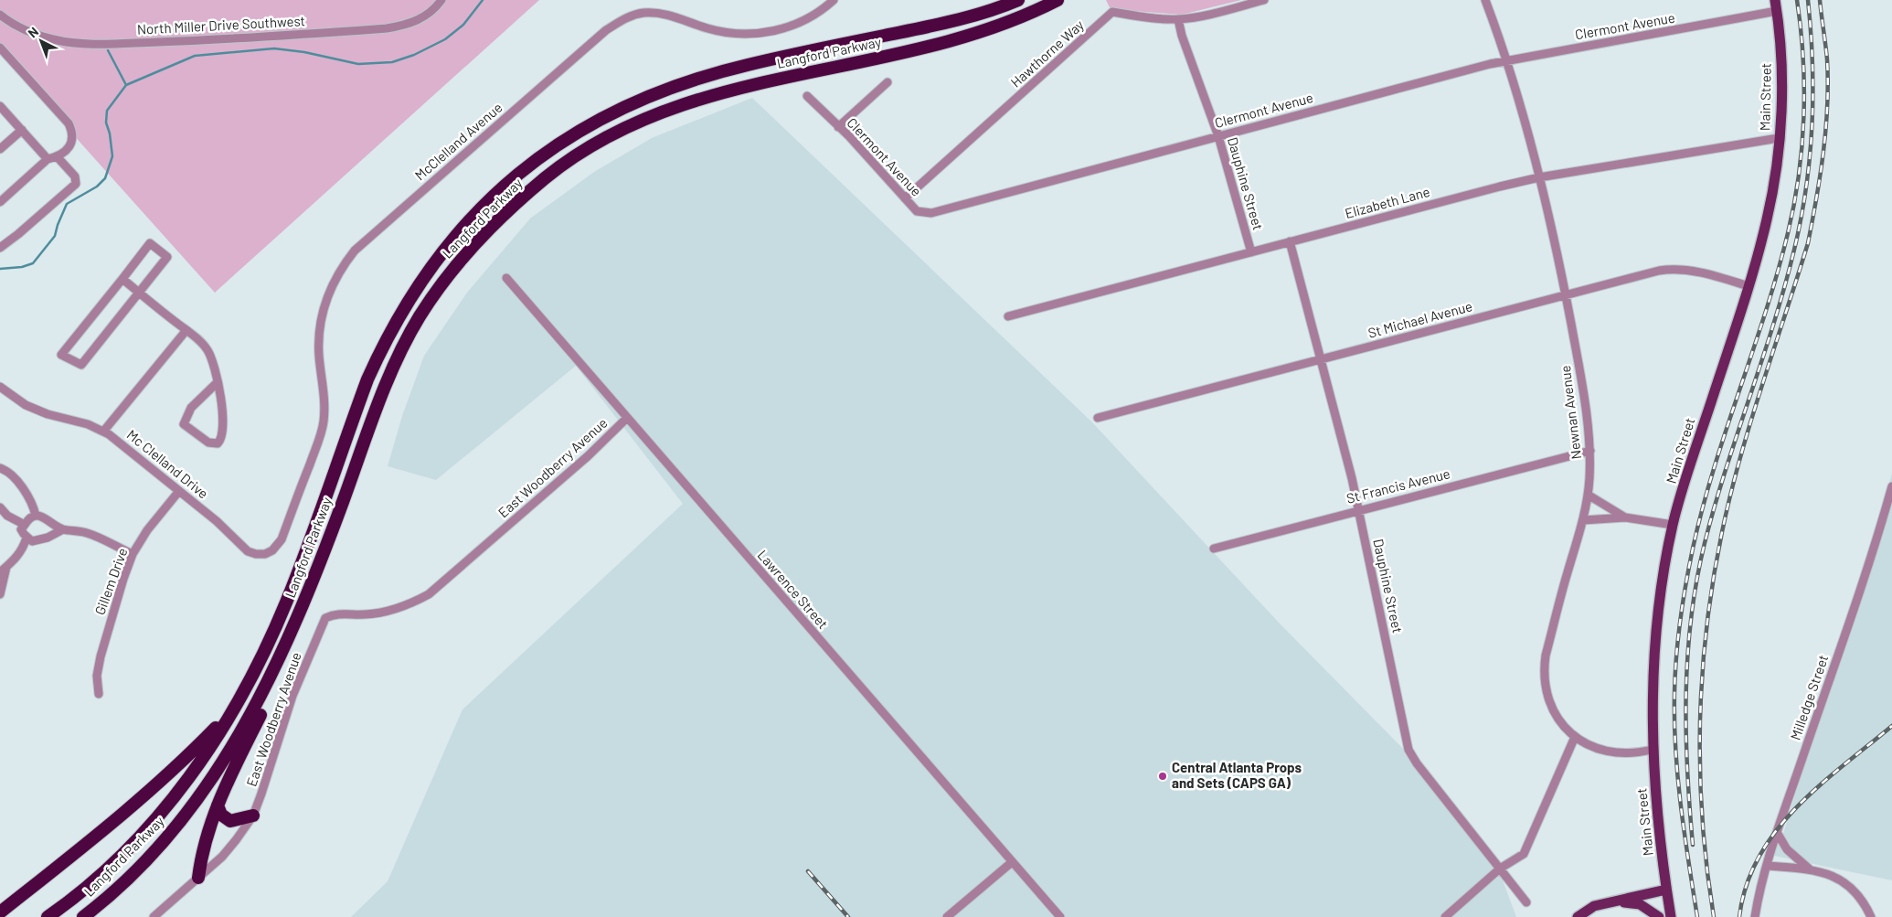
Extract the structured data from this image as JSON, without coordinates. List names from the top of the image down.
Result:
{
  "streets": {
    "highway": ["Langford Parkway"],
    "main road": ["Main Street"],
    "street": [
      "North Miller Drive Southwest",
      "Clermont Avenue",
      "Hawthorne Way",
      "McClelland Avenue",
      "Dauphine Street",
      "Elizabeth Lane",
      "St Michael Avenue",
      "Newnan Avenue",
      "Mc Clelland Drive",
      "East Woodberry Avenue",
      "St Francis Avenue",
      "Gillem Drive",
      "Lawrence Street",
      "Milledge Street"
    ]
  },
  "crossings": [
    ["Clermont Avenue", "Hawthorne Way"],
    ["Clermont Avenue", "Main Street"],
    ["Clermont Avenue", "Dauphine Street"],
    ["Clermont Avenue", "Newnan Avenue"],
    ["Hawthorne Way", "Dauphine Street"],
    ["Main Street", "Elizabeth Lane"],
    ["Main Street", "St Michael Avenue"],
    ["Main Street", "Newnan Avenue"],
    ["McClelland Avenue", "Mc Clelland Drive"],
    ["Dauphine Street", "Elizabeth Lane"],
    ["Dauphine Street", "St Michael Avenue"],
    ["Dauphine Street", "St Francis Avenue"],
    ["Elizabeth Lane", "Newnan Avenue"],
    ["St Michael Avenue", "Newnan Avenue"],
    ["Newnan Avenue", "St Francis Avenue"],
    ["Mc Clelland Drive", "Gillem Drive"],
    ["East Woodberry Avenue", "Lawrence Street"]
  ],
  "places": ["Central Atlanta Props and Sets (CAPS GA)"],
  "north": "top left"
}
